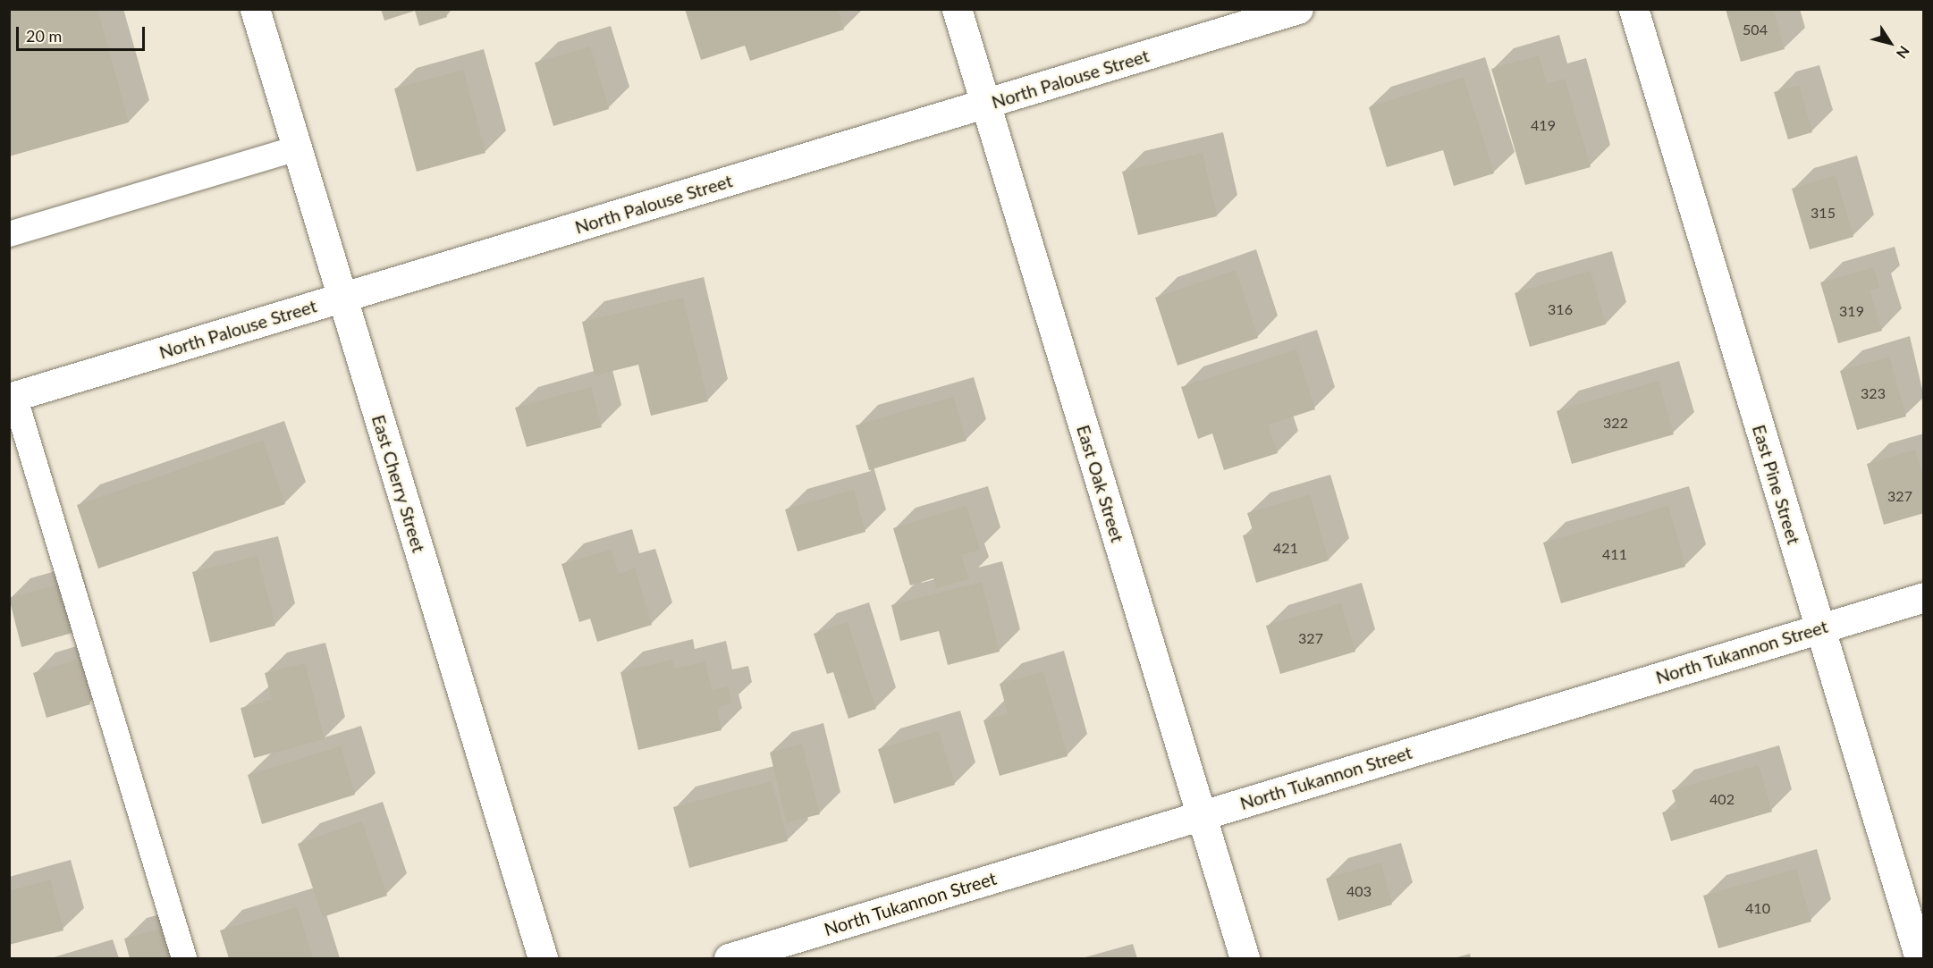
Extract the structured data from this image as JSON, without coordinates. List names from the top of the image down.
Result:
{
  "streets": {
    "street": [
      "North Palouse Street",
      "East Cherry Street",
      "East Oak Street",
      "East Pine Street",
      "North Tukannon Street"
    ]
  },
  "crossings": [
    ["North Palouse Street", "East Cherry Street"],
    ["North Palouse Street", "East Oak Street"],
    ["East Oak Street", "North Tukannon Street"],
    ["East Pine Street", "North Tukannon Street"]
  ],
  "house_numbers": [
    "504",
    "419",
    "315",
    "316",
    "319",
    "323",
    "322",
    "327",
    "421",
    "411",
    "327",
    "402",
    "403",
    "410"
  ],
  "scale_bar": "20 m",
  "north": "bottom right"
}
